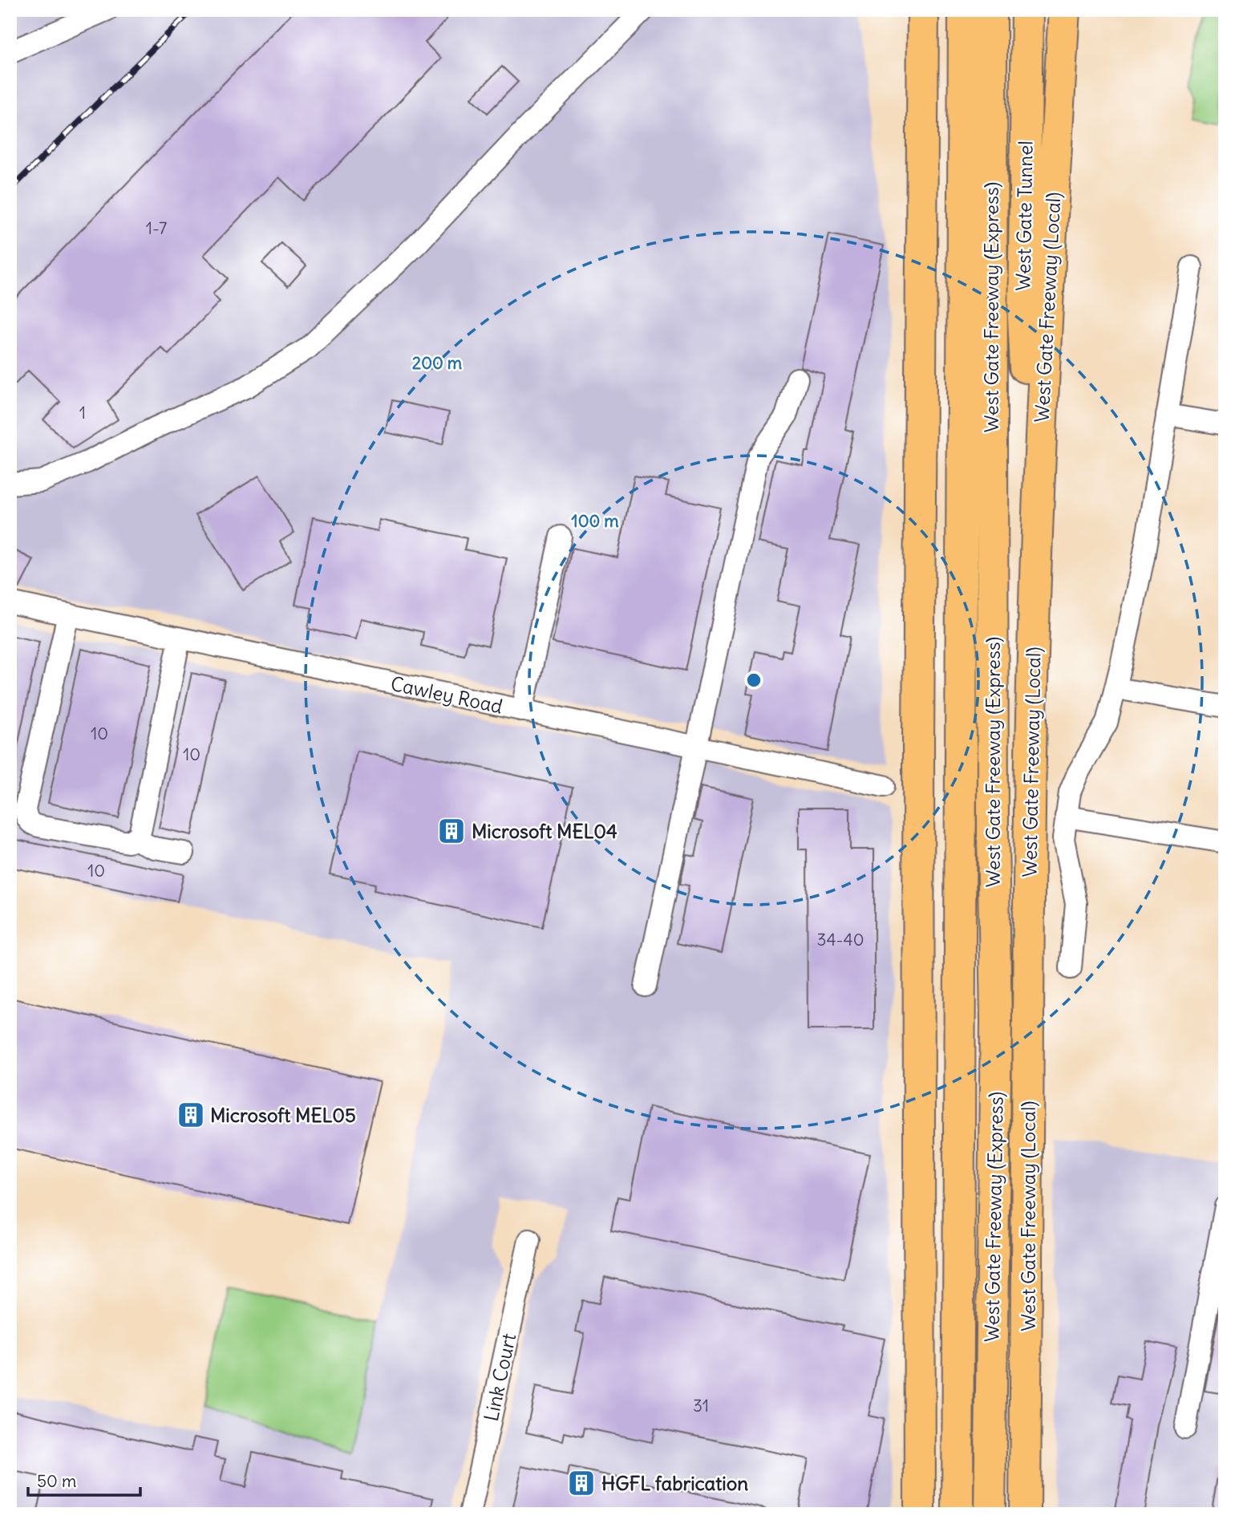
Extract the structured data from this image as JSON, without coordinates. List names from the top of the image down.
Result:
{
  "streets": {
    "highway": ["West Gate Tunnel", "West Gate Freeway (Express)", "West Gate Freeway (Local)"],
    "street": ["Cawley Road", "Link Court"]
  },
  "crossings": [
    ["West Gate Tunnel", "West Gate Freeway (Local)"]
  ],
  "places": {
    "building": ["Microsoft MEL04", "Microsoft MEL05", "HGFL fabrication"]
  },
  "house_numbers": [
    "1-7",
    "1",
    "10",
    "10",
    "10",
    "34-40",
    "31"
  ],
  "scale_bar": "50 m",
  "rings": ["200 m", "100 m"]
}
